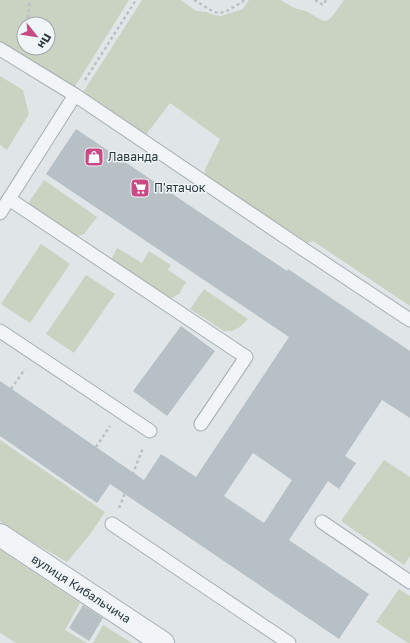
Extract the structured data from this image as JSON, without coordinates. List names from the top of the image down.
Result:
{
  "streets": {
    "street": ["вулиця Кибальчича"]
  },
  "places": {
    "shop": ["Лаванда"],
    "supermarket": ["П'ятачок"]
  },
  "north": "bottom right"
}
